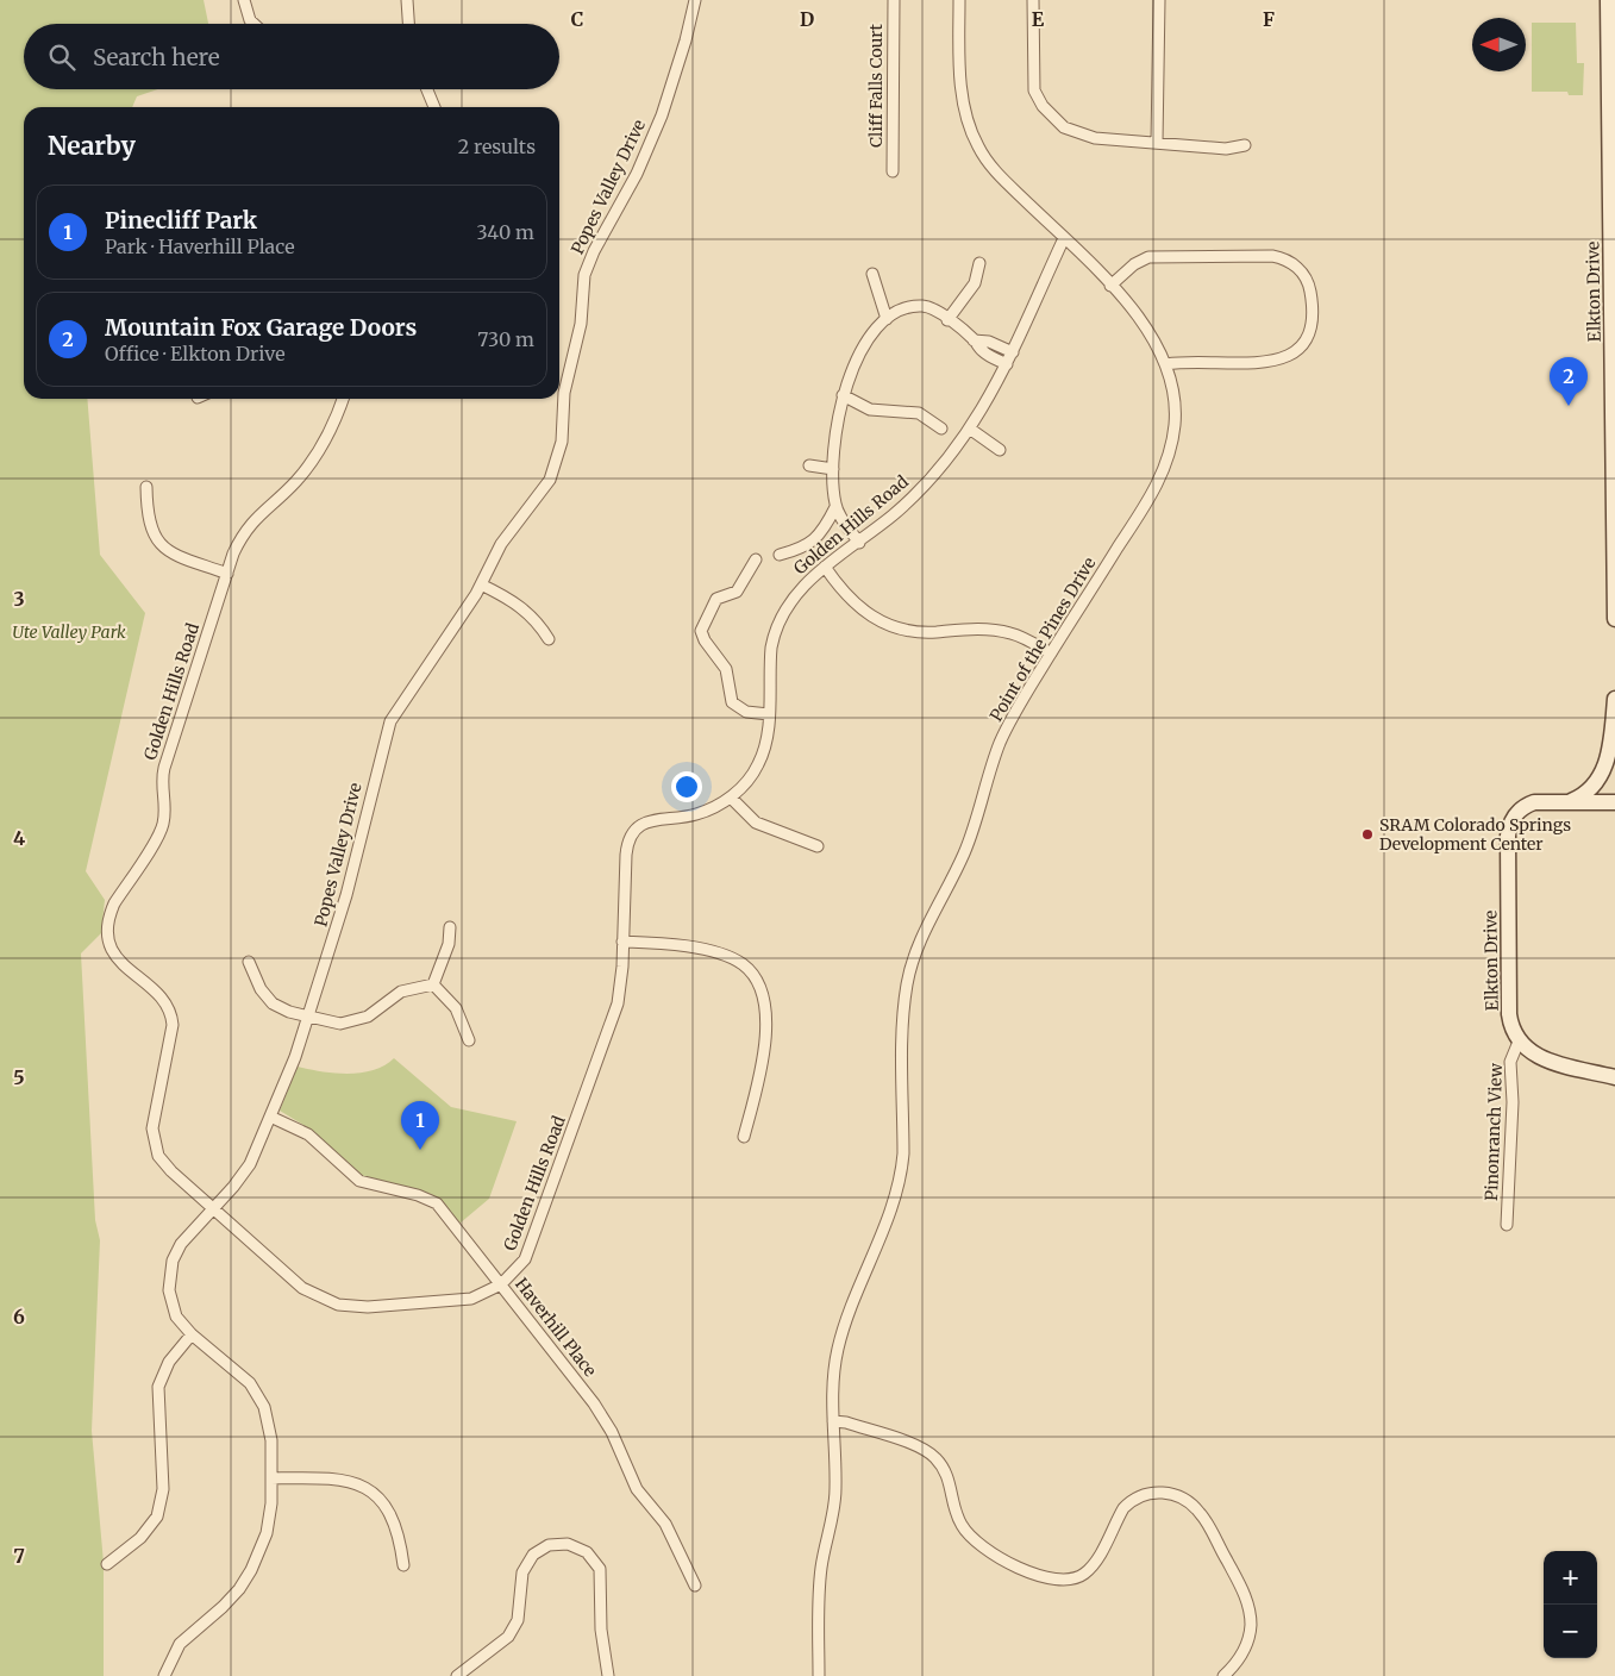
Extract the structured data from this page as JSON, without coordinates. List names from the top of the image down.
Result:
{
  "streets": {
    "street": [
      "Cliff Falls Court",
      "Popes Valley Drive",
      "Elkton Drive",
      "Golden Hills Road",
      "Point of the Pines Drive",
      "Pinonranch View",
      "Haverhill Place"
    ]
  },
  "crossings": [
    ["Popes Valley Drive", "Golden Hills Road"],
    ["Popes Valley Drive", "Haverhill Place"],
    ["Elkton Drive", "Pinonranch View"],
    ["Golden Hills Road", "Point of the Pines Drive"],
    ["Golden Hills Road", "Haverhill Place"]
  ],
  "parks": ["Ute Valley Park"],
  "places": ["SRAM Colorado Springs Development Center"],
  "north": "left",
  "page": {
    "search": "Search here",
    "heading": ["Nearby", "2 results"],
    "list": [
      {
        "mark": "1",
        "name": "Pinecliff Park",
        "note": "Park · Haverhill Place",
        "value": "340 m"
      },
      {
        "mark": "2",
        "name": "Mountain Fox Garage Doors",
        "note": "Office · Elkton Drive",
        "value": "730 m"
      }
    ],
    "pins": ["2", "1"],
    "map_buttons": ["+", "−"]
  },
  "grid": {
    "columns": [
      "C",
      "D",
      "E",
      "F"
    ],
    "rows": [
      "3",
      "4",
      "5",
      "6",
      "7"
    ]
  }
}
